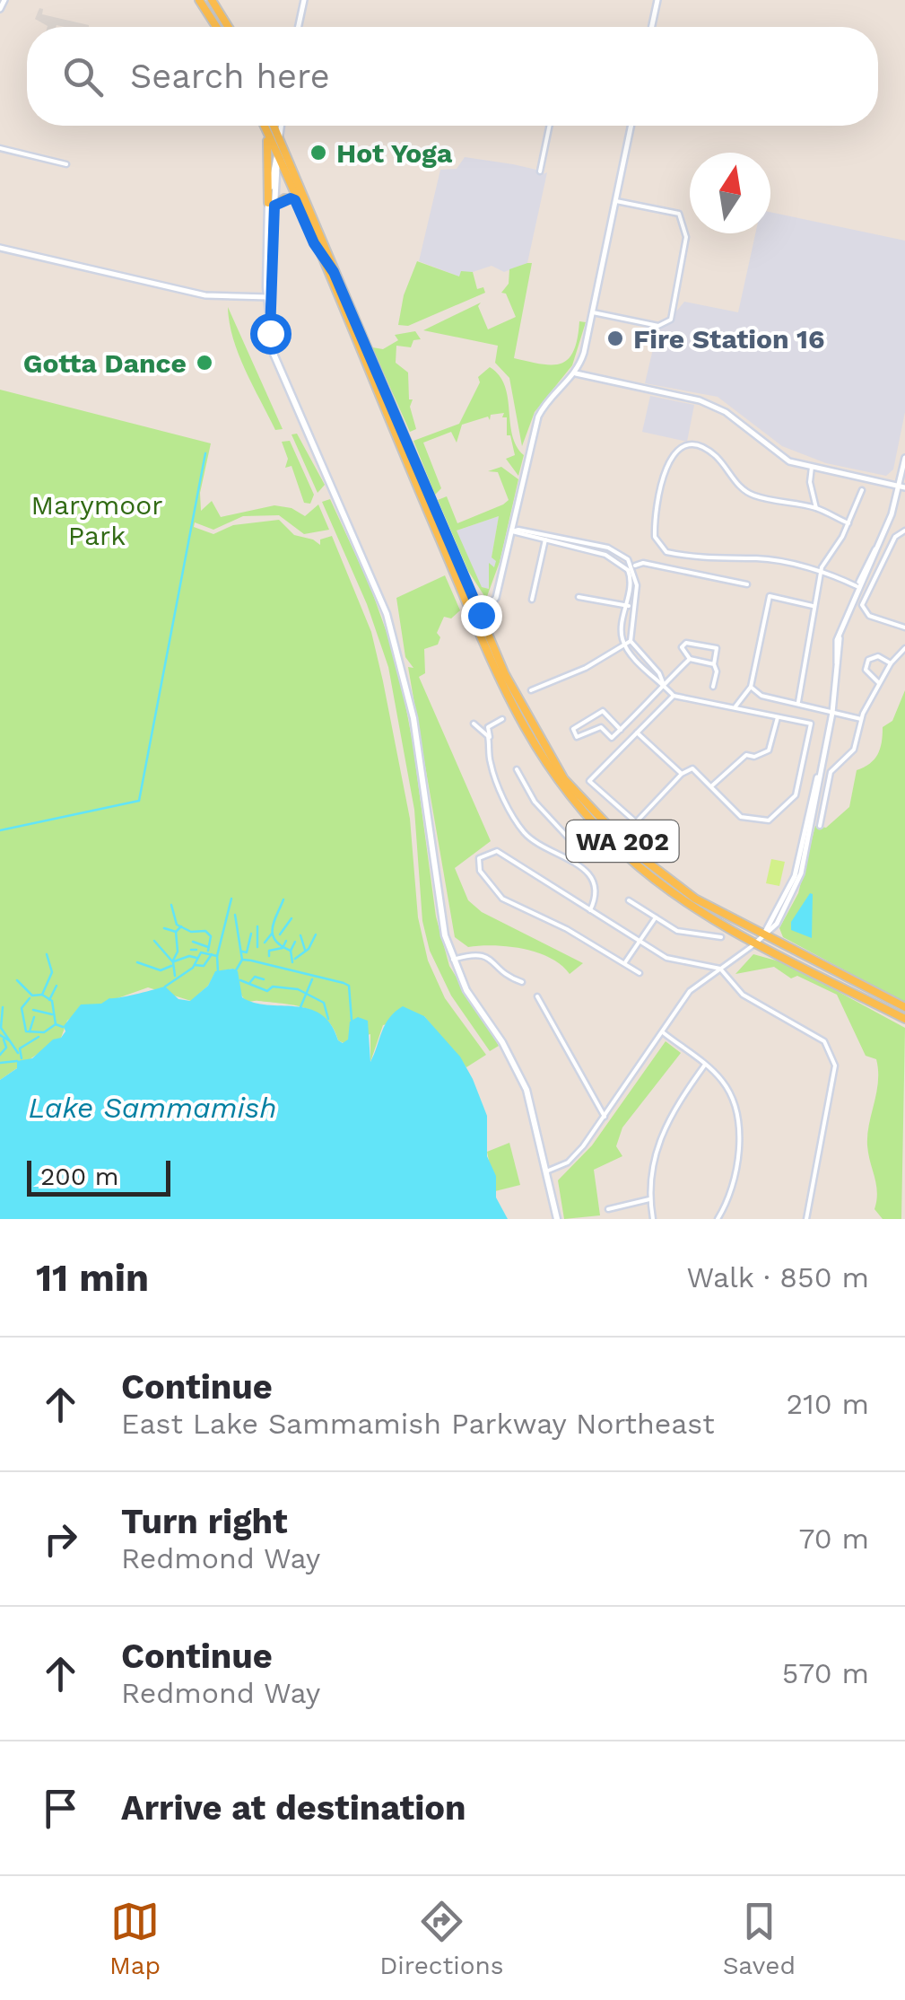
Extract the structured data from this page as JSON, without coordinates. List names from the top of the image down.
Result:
{
  "streets": {
    "main road": ["WA 202"]
  },
  "water": ["Lake Sammamish"],
  "parks": ["Marymoor Park"],
  "places": ["Hot Yoga", "Fire Station 16", "Gotta Dance"],
  "scale_bar": "200 m",
  "north": "top",
  "page": {
    "search": "Search here",
    "scale": "200 m",
    "heading": ["11 min", "Walk · 850 m"],
    "list": [
      ["Continue", "East Lake Sammamish Parkway Northeast", "210 m"],
      ["Turn right", "Redmond Way", "70 m"],
      ["Continue", "Redmond Way", "570 m"],
      "Arrive at destination"
    ],
    "nav": ["Map", "Directions", "Saved"]
  }
}
